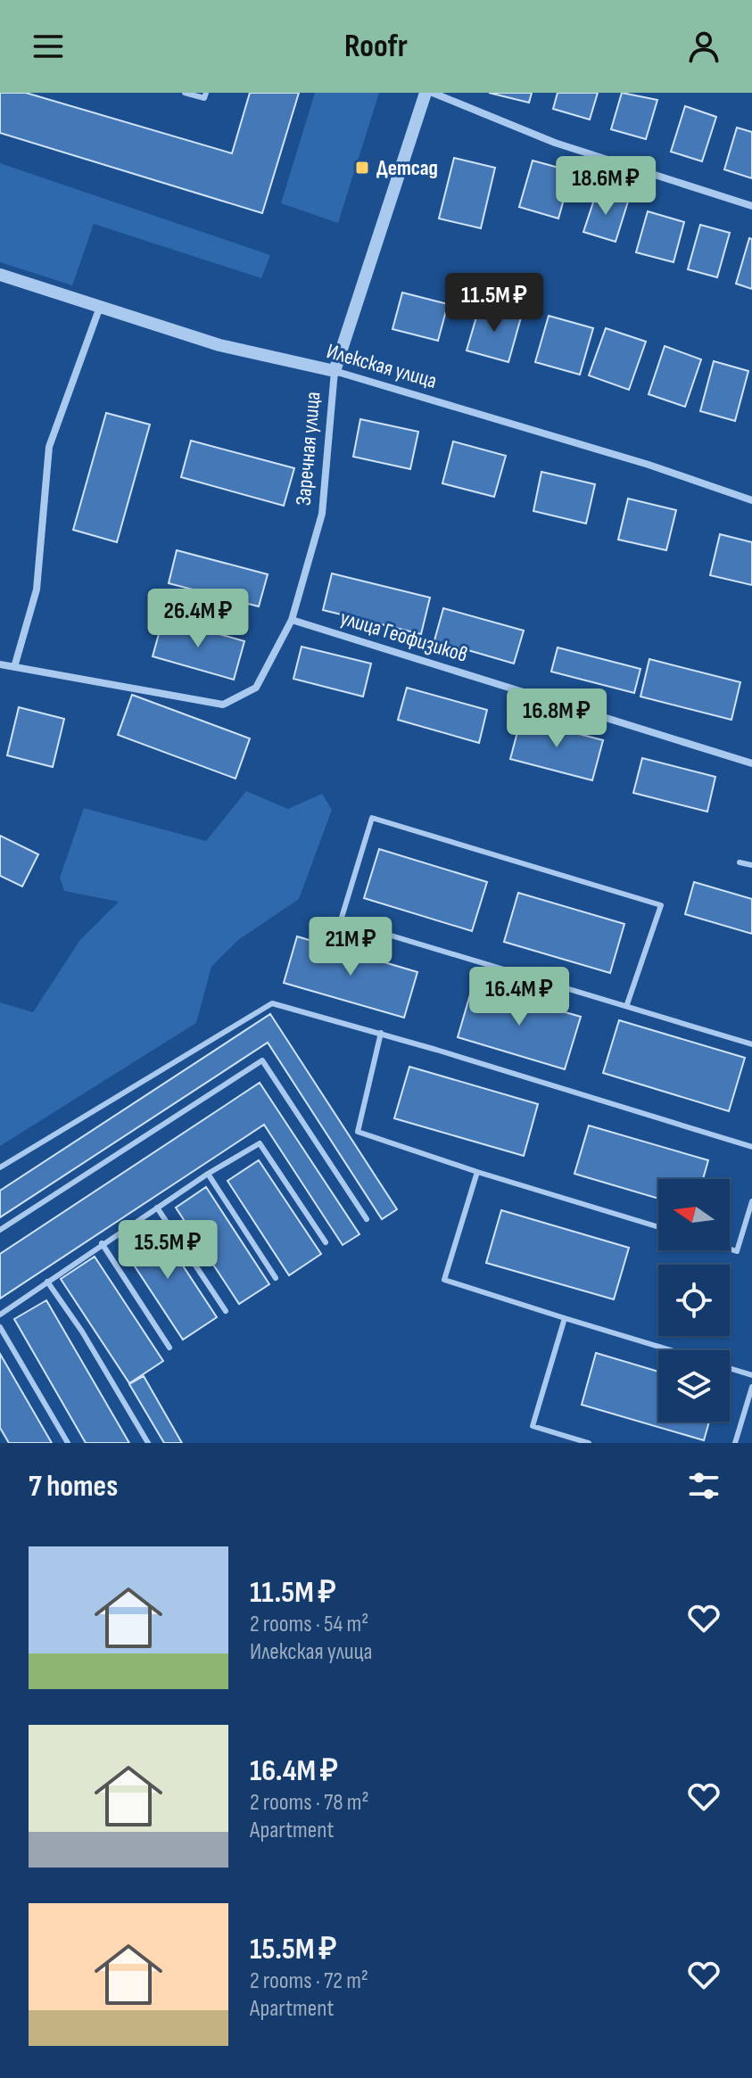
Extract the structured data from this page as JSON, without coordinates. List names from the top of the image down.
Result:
{
  "streets": {
    "street": ["Илекская улица", "Заречная улица", "улица Геофизиков"]
  },
  "crossings": [
    ["Илекская улица", "Заречная улица"],
    ["Заречная улица", "улица Геофизиков"]
  ],
  "places": {
    "transit": ["Детсад"]
  },
  "north": "left",
  "page": {
    "header": "Roofr",
    "price": [
      "18.6M ₽",
      "11.5M ₽",
      "26.4M ₽",
      "16.8M ₽",
      "21M ₽",
      "16.4M ₽",
      "15.5M ₽"
    ],
    "heading": "7 homes",
    "list": [
      {
        "name": "11.5M ₽",
        "note": "2 rooms · 54 m² · Илекская улица"
      },
      {
        "name": "16.4M ₽",
        "note": "2 rooms · 78 m² · Apartment"
      },
      {
        "name": "15.5M ₽",
        "note": "2 rooms · 72 m² · Apartment"
      }
    ]
  }
}
